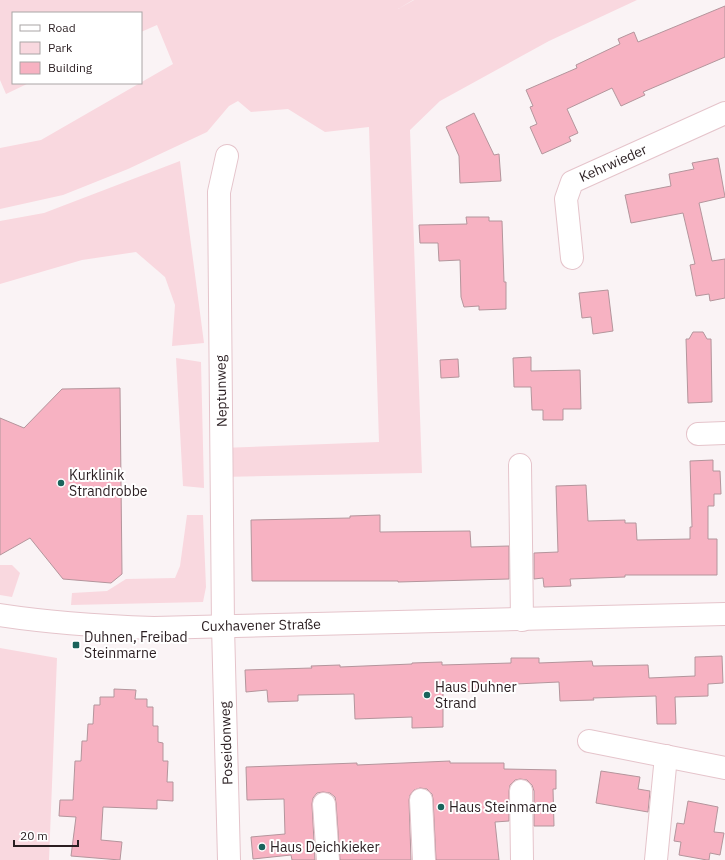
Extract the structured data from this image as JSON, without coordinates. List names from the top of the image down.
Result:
{
  "streets": {
    "street": [
      "Kehrwieder",
      "Neptunweg",
      "Cuxhavener Straße",
      "Poseidonweg"
    ]
  },
  "crossings": [
    ["Neptunweg", "Cuxhavener Straße"],
    ["Neptunweg", "Poseidonweg"],
    ["Cuxhavener Straße", "Poseidonweg"]
  ],
  "places": {
    "other": [
      "Kurklinik Strandrobbe",
      "Haus Duhner Strand",
      "Haus Steinmarne",
      "Haus Deichkieker"
    ],
    "transit": ["Duhnen, Freibad Steinmarne"]
  },
  "legend": ["Road", "Park", "Building"],
  "scale_bar": "20 m"
}
